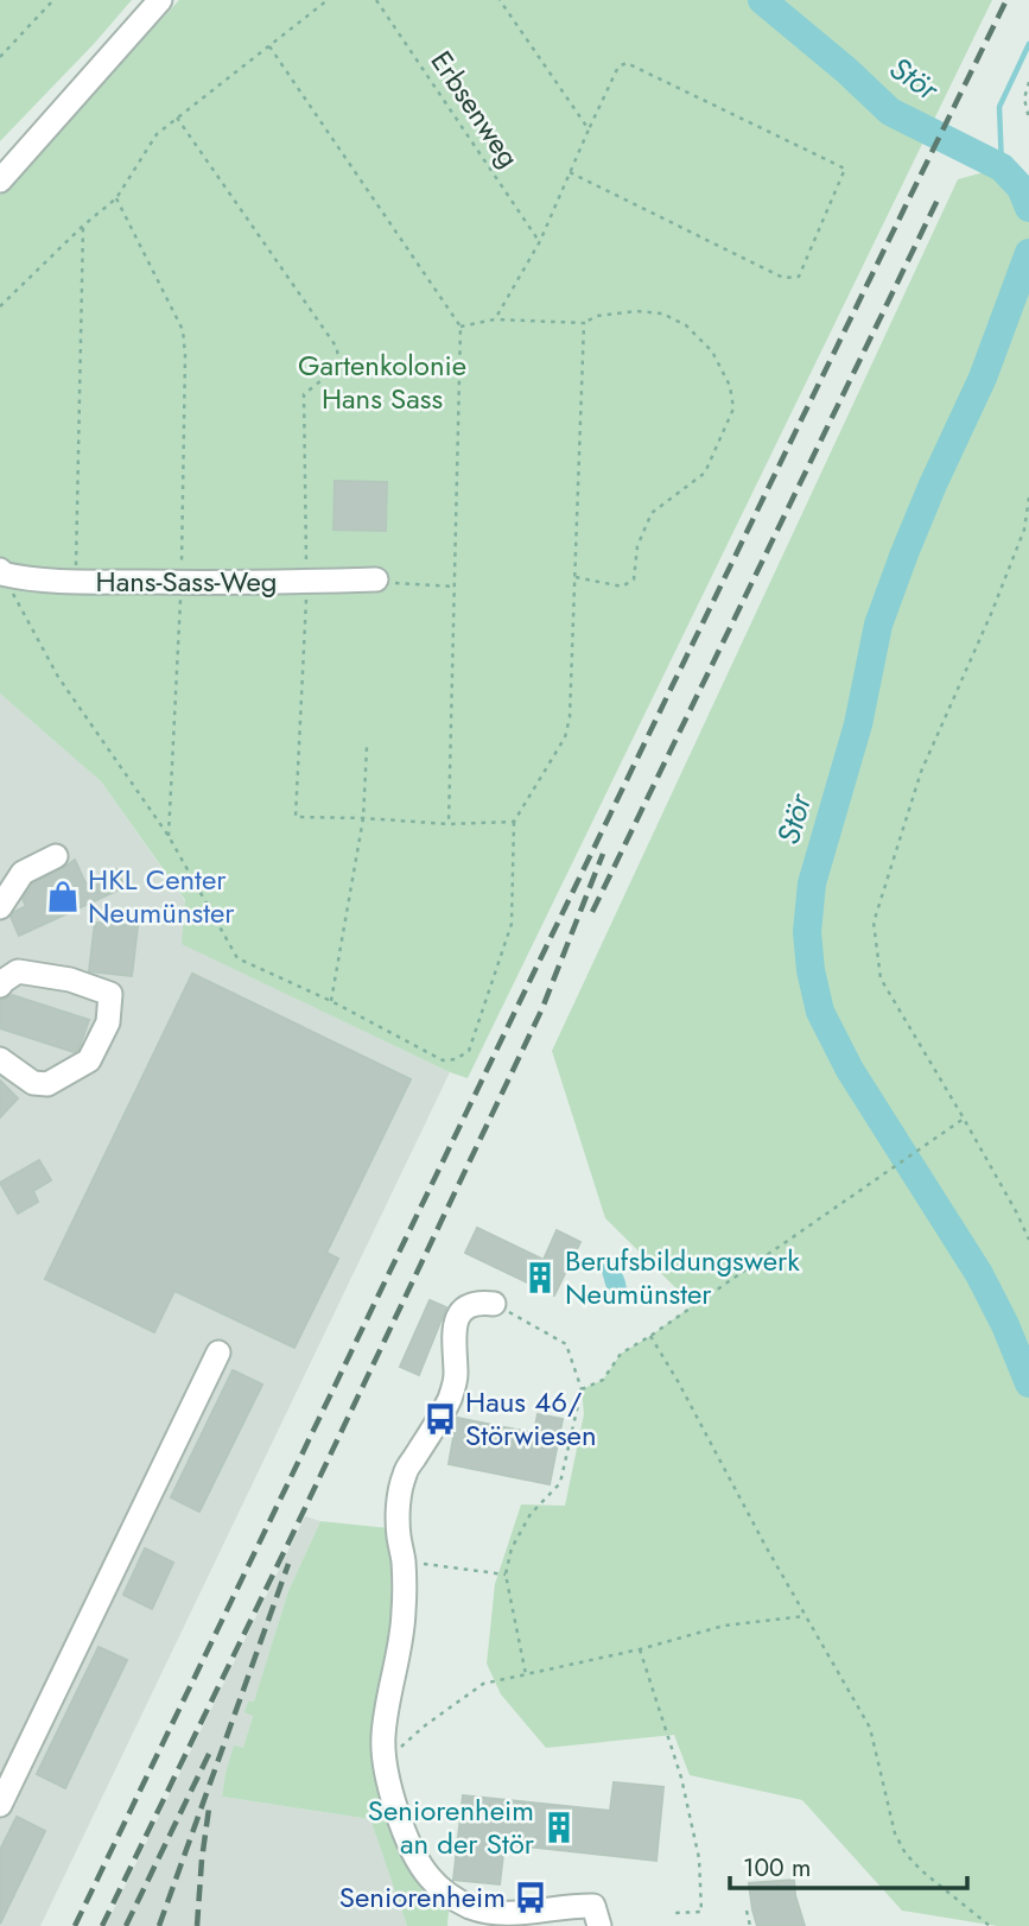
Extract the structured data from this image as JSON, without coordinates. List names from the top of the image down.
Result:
{
  "streets": {
    "street": ["Hans-Sass-Weg"],
    "path": ["Erbsenweg"]
  },
  "water": ["Stör"],
  "parks": ["Gartenkolonie Hans Sass"],
  "places": {
    "shop": ["HKL Center Neumünster"],
    "building": ["Berufsbildungswerk Neumünster", "Seniorenheim an der Stör"],
    "bus stop": ["Haus 46/ Störwiesen", "Seniorenheim"]
  },
  "scale_bar": "100 m"
}
